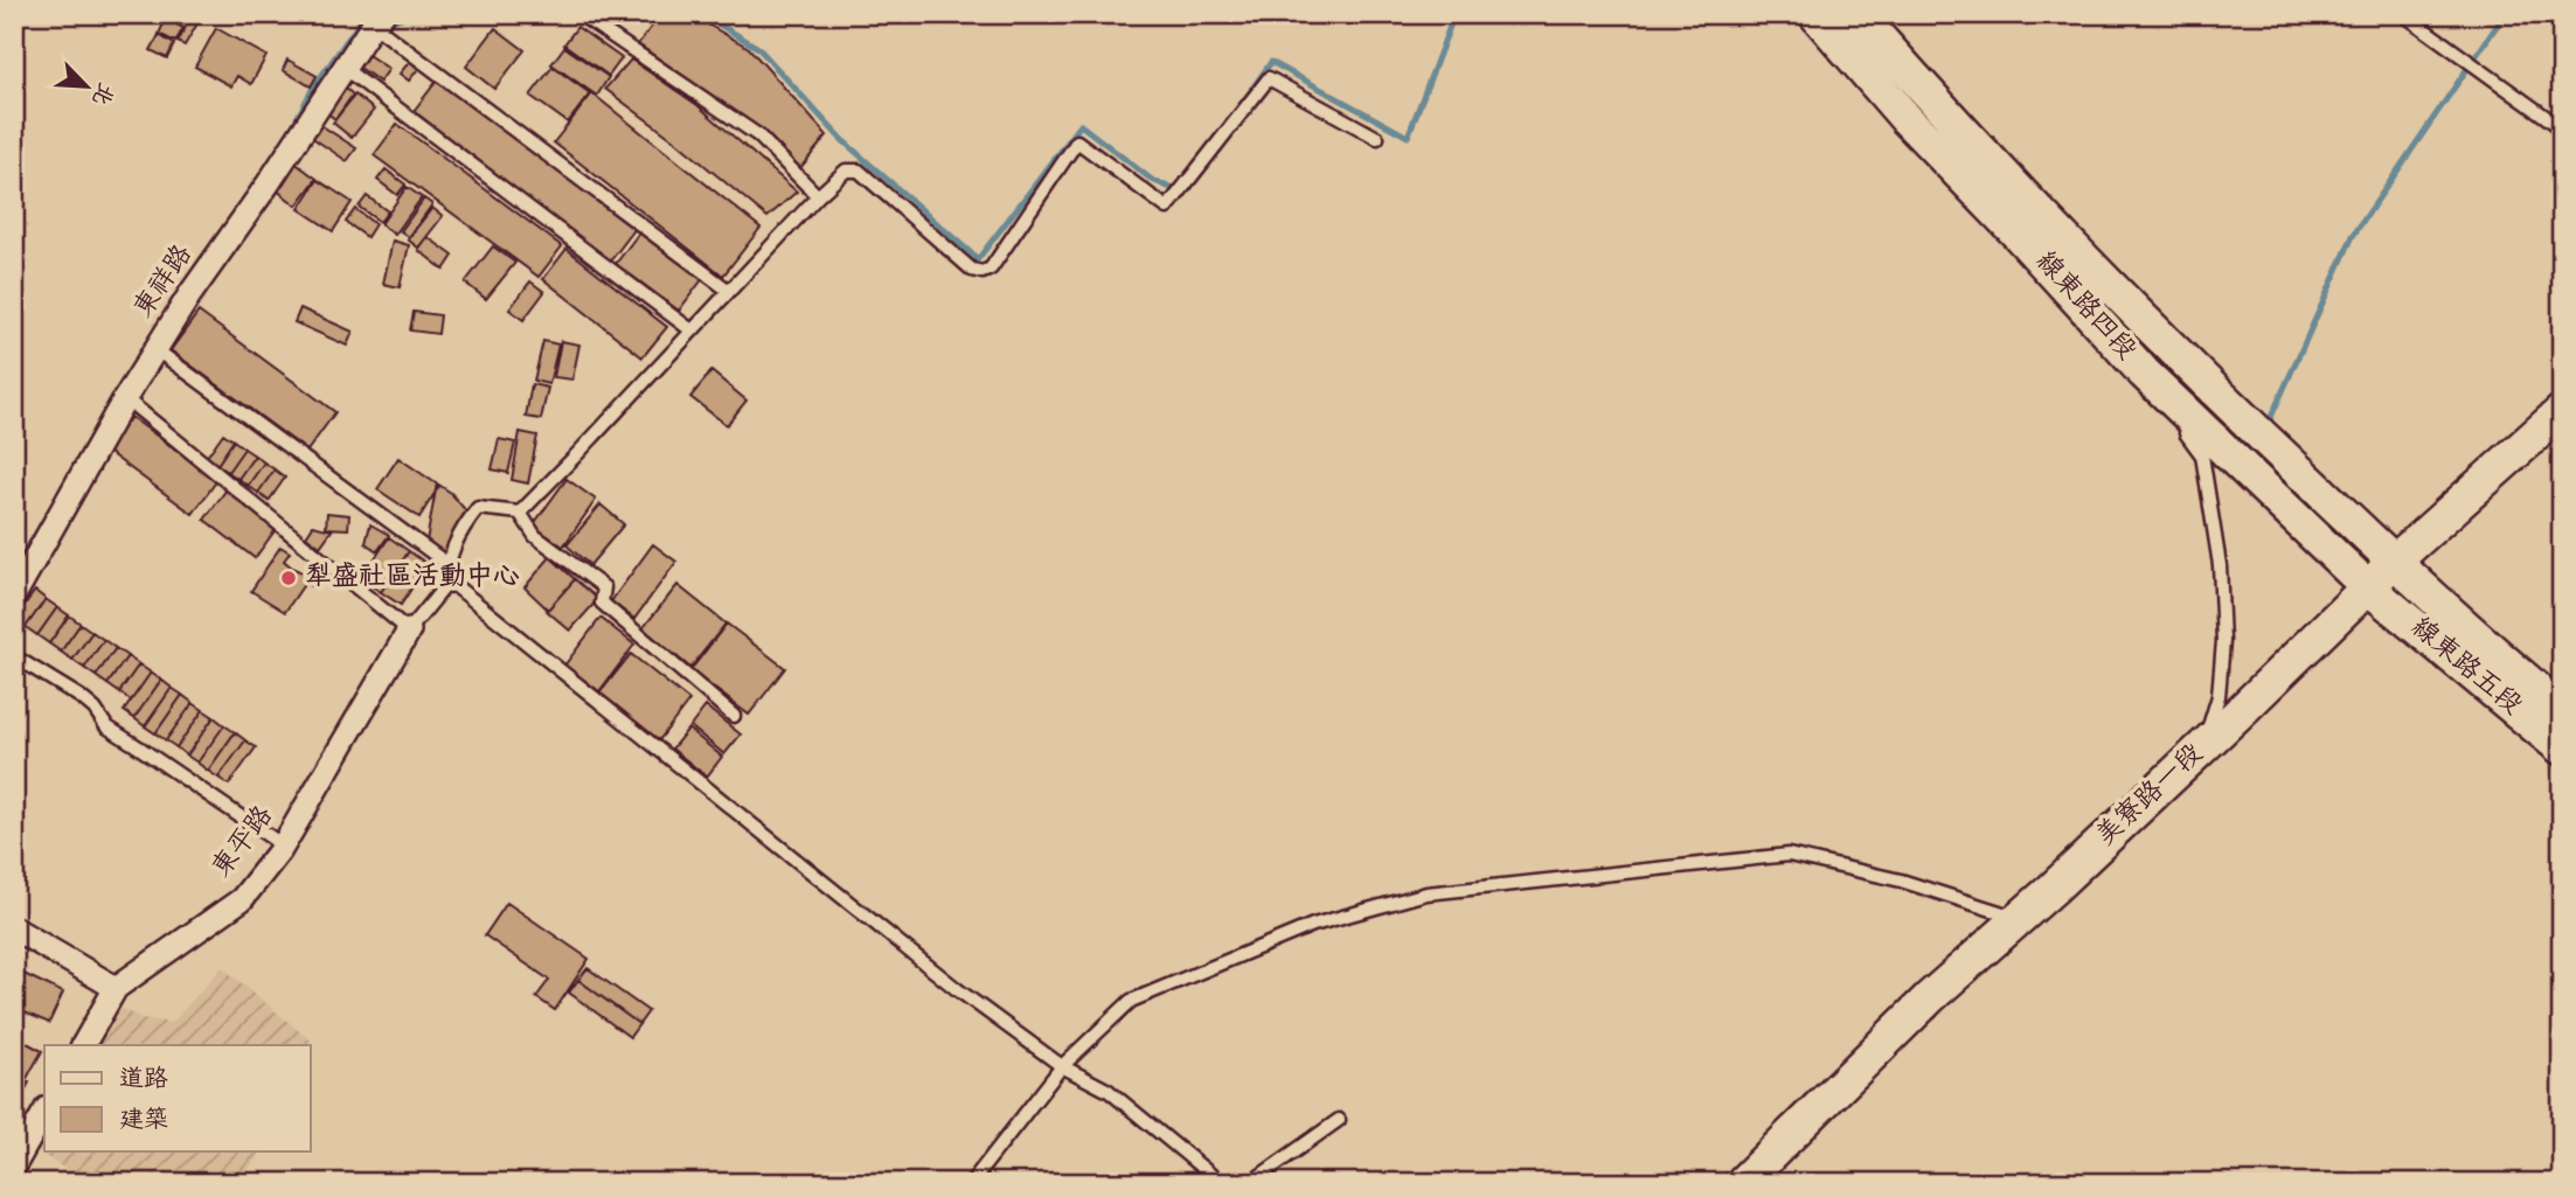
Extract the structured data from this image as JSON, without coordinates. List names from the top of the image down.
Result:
{
  "streets": {
    "main road": ["線東路四段", "線東路五段", "美寮路一段"],
    "street": ["東祥路", "東平路"]
  },
  "crossings": [
    ["線東路四段", "線東路五段"],
    ["線東路四段", "美寮路一段"],
    ["線東路五段", "美寮路一段"]
  ],
  "places": ["犁盛社區活動中心"],
  "legend": ["道路", "建築"],
  "north": "bottom right"
}
